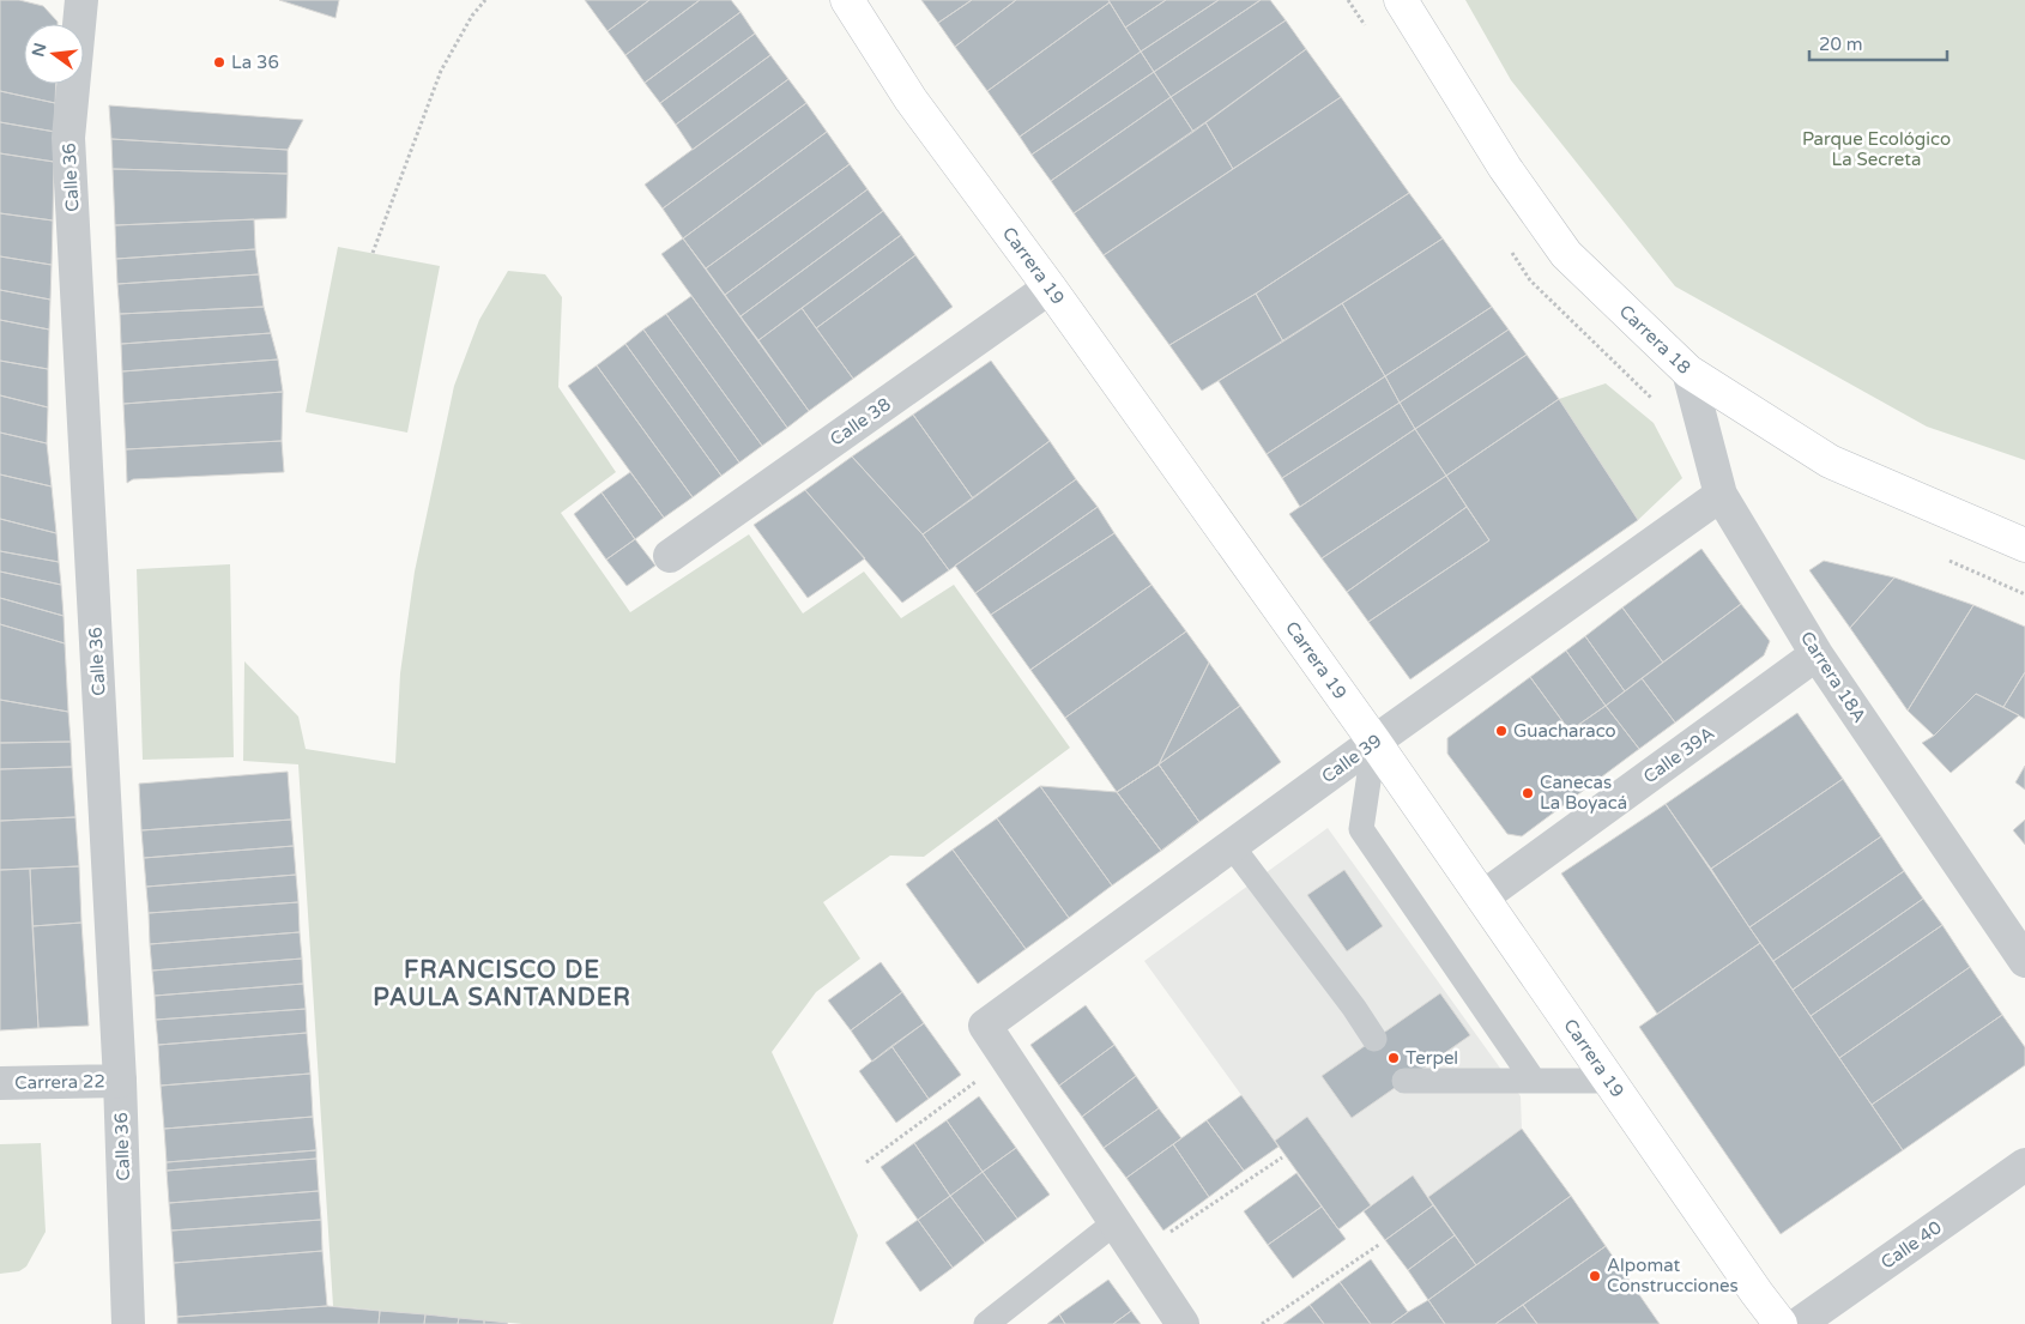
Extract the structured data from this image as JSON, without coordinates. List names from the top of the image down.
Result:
{
  "streets": {
    "main road": ["Carrera 19", "Carrera 18"],
    "street": [
      "Calle 36",
      "Calle 38",
      "Carrera 18A",
      "Calle 39A",
      "Calle 39",
      "Carrera 22",
      "Calle 40"
    ]
  },
  "crossings": [
    ["Calle 36", "Carrera 22"],
    ["Carrera 19", "Calle 38"],
    ["Carrera 19", "Calle 39A"],
    ["Carrera 19", "Calle 39"],
    ["Carrera 18", "Carrera 18A"],
    ["Carrera 18A", "Calle 39A"],
    ["Carrera 18A", "Calle 39"]
  ],
  "districts": ["FRANCISCO DE PAULA SANTANDER"],
  "parks": ["Parque Ecológico La Secreta"],
  "places": [
    "La 36",
    "Guacharaco",
    "Canecas La Boyacá",
    "Terpel",
    "Alpomat Construcciones"
  ],
  "scale_bar": "20 m",
  "north": "left"
}
